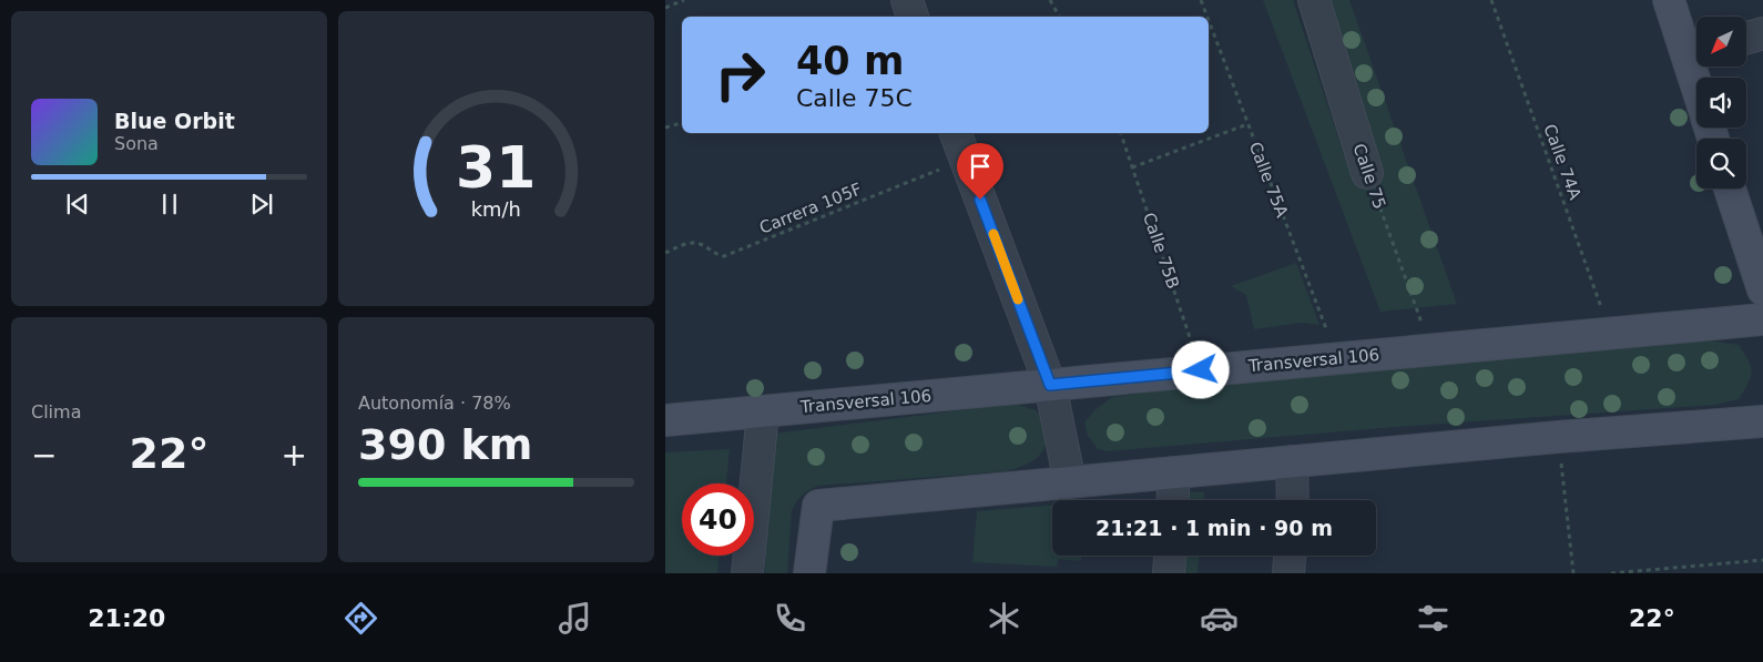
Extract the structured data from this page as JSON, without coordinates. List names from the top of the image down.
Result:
{
  "streets": {
    "street": ["Calle 75", "Transversal 106"],
    "path": [
      "Calle 74A",
      "Calle 75A",
      "Carrera 105F",
      "Calle 75B"
    ]
  },
  "crossings": [
    ["Calle 74A", "Transversal 106"],
    ["Calle 75", "Transversal 106"],
    ["Calle 75A", "Transversal 106"],
    ["Calle 75B", "Transversal 106"]
  ],
  "north": "bottom left",
  "page": {
    "turn": ["40 m", "Calle 75C"],
    "song": ["Blue Orbit", "Sona"],
    "tile": [
      "Clima",
      ["Autonomía · 78%", "390 km"]
    ],
    "heat": ["−", "22°", "+"],
    "limit": "40",
    "trip": "21:21 · 1 min · 90 m",
    "tabs": ["21:20", "22°"],
    "gauge": ["31", "km/h"]
  }
}
